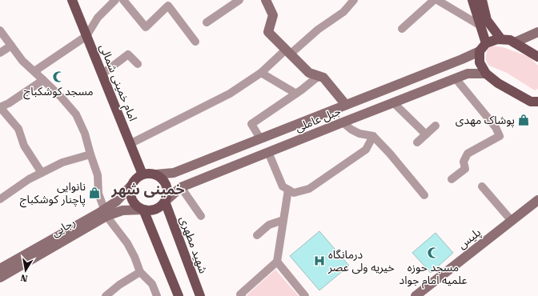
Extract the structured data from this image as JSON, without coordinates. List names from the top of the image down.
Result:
{
  "streets": {
    "main road": [
      "امام خمینی شمالی",
      "جبل عاملی",
      "رجایی",
      "پلیس",
      "شهید مطهری"
    ]
  },
  "crossings": [
    ["امام خمینی شمالی", "جبل عاملی"],
    ["امام خمینی شمالی", "رجایی"],
    ["امام خمینی شمالی", "شهید مطهری"],
    ["جبل عاملی", "رجایی"],
    ["جبل عاملی", "شهید مطهری"],
    ["رجایی", "شهید مطهری"]
  ],
  "districts": ["خمینی شهر"],
  "places": {
    "mosque": ["مسجد کوشکباج", "مسجد حوزه علمیه امام جواد"],
    "shop": ["پوشاک مهدی", "نانوایی پاچنار کوشکباج"],
    "hospital": ["درمانگاه خیریه ولی عصر"]
  },
  "north": "bottom"
}
